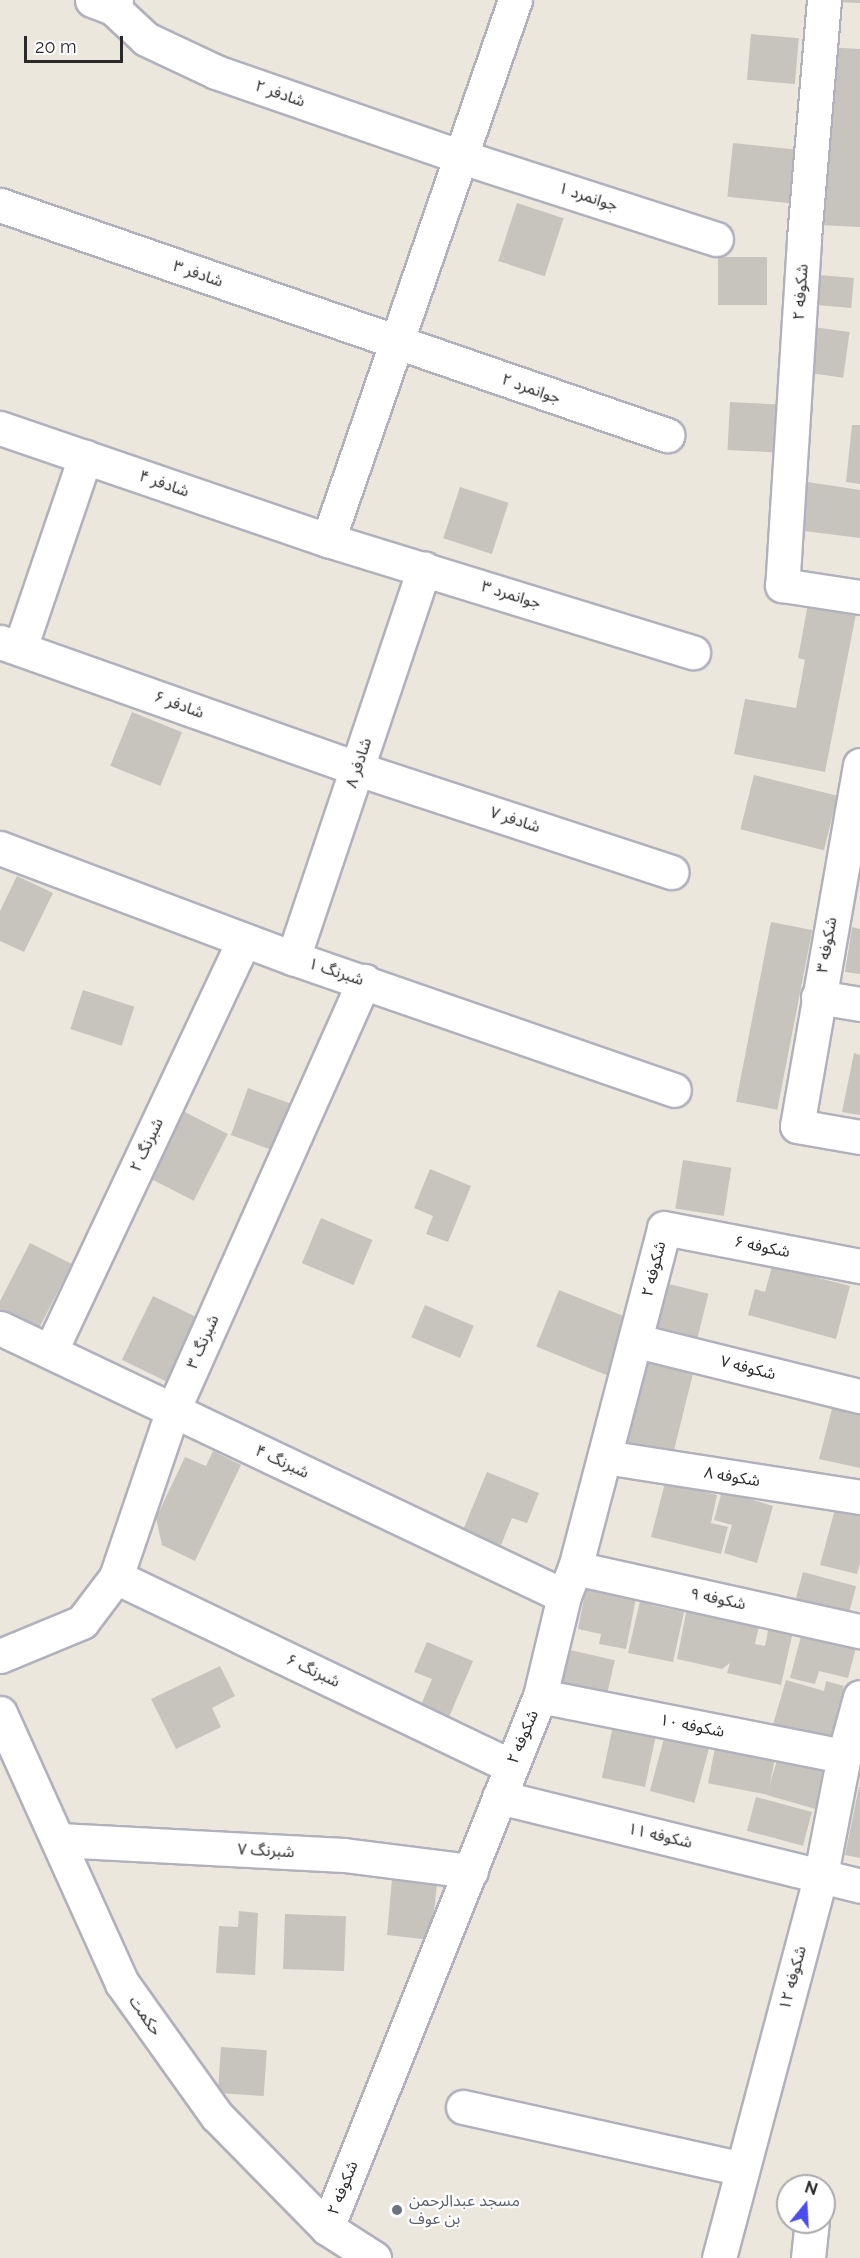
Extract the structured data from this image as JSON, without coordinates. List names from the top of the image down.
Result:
{
  "streets": {
    "street": [
      "شادفر ۲",
      "جوانمرد ۱",
      "شادفر ۳",
      "شکوفه ۲",
      "جوانمرد ۲",
      "شادفر ۴",
      "جوانمرد ۳",
      "شادفر ۶",
      "شادفر ۸",
      "شادفر ۷",
      "شکوفه ۳",
      "شبرنگ ۱",
      "شبرنگ ۲",
      "شکوفه ۶",
      "شبرنگ ۳",
      "شکوفه ۷",
      "شبرنگ ۴",
      "شکوفه ۸",
      "شکوفه ۹",
      "شبرنگ ۶",
      "شکوفه ۱۰",
      "شکوفه ۱۱",
      "شبرنگ ۷",
      "شکوفه ۱۲",
      "حکمت"
    ]
  },
  "crossings": [
    ["شادفر ۲", "جوانمرد ۱"],
    ["شادفر ۳", "جوانمرد ۲"],
    ["شکوفه ۲", "شکوفه ۶"],
    ["شکوفه ۲", "شکوفه ۷"],
    ["شکوفه ۲", "شبرنگ ۴"],
    ["شکوفه ۲", "شکوفه ۸"],
    ["شکوفه ۲", "شکوفه ۹"],
    ["شکوفه ۲", "شبرنگ ۶"],
    ["شکوفه ۲", "شکوفه ۱۰"],
    ["شکوفه ۲", "شکوفه ۱۱"],
    ["شکوفه ۲", "شبرنگ ۷"],
    ["شکوفه ۲", "حکمت"],
    ["شادفر ۴", "جوانمرد ۳"],
    ["جوانمرد ۳", "شادفر ۸"],
    ["شادفر ۶", "شادفر ۸"],
    ["شادفر ۶", "شادفر ۷"],
    ["شادفر ۸", "شادفر ۷"],
    ["شادفر ۸", "شبرنگ ۱"],
    ["شبرنگ ۱", "شبرنگ ۲"],
    ["شبرنگ ۱", "شبرنگ ۳"],
    ["شبرنگ ۲", "شبرنگ ۴"],
    ["شبرنگ ۳", "شبرنگ ۴"],
    ["شبرنگ ۳", "شبرنگ ۶"],
    ["شبرنگ ۴", "شکوفه ۹"],
    ["شکوفه ۱۰", "شکوفه ۱۲"],
    ["شکوفه ۱۱", "شکوفه ۱۲"],
    ["شبرنگ ۷", "حکمت"]
  ],
  "places": ["مسجد عبدالرحمن بن عوف"],
  "scale_bar": "20 m",
  "north": "top"
}
